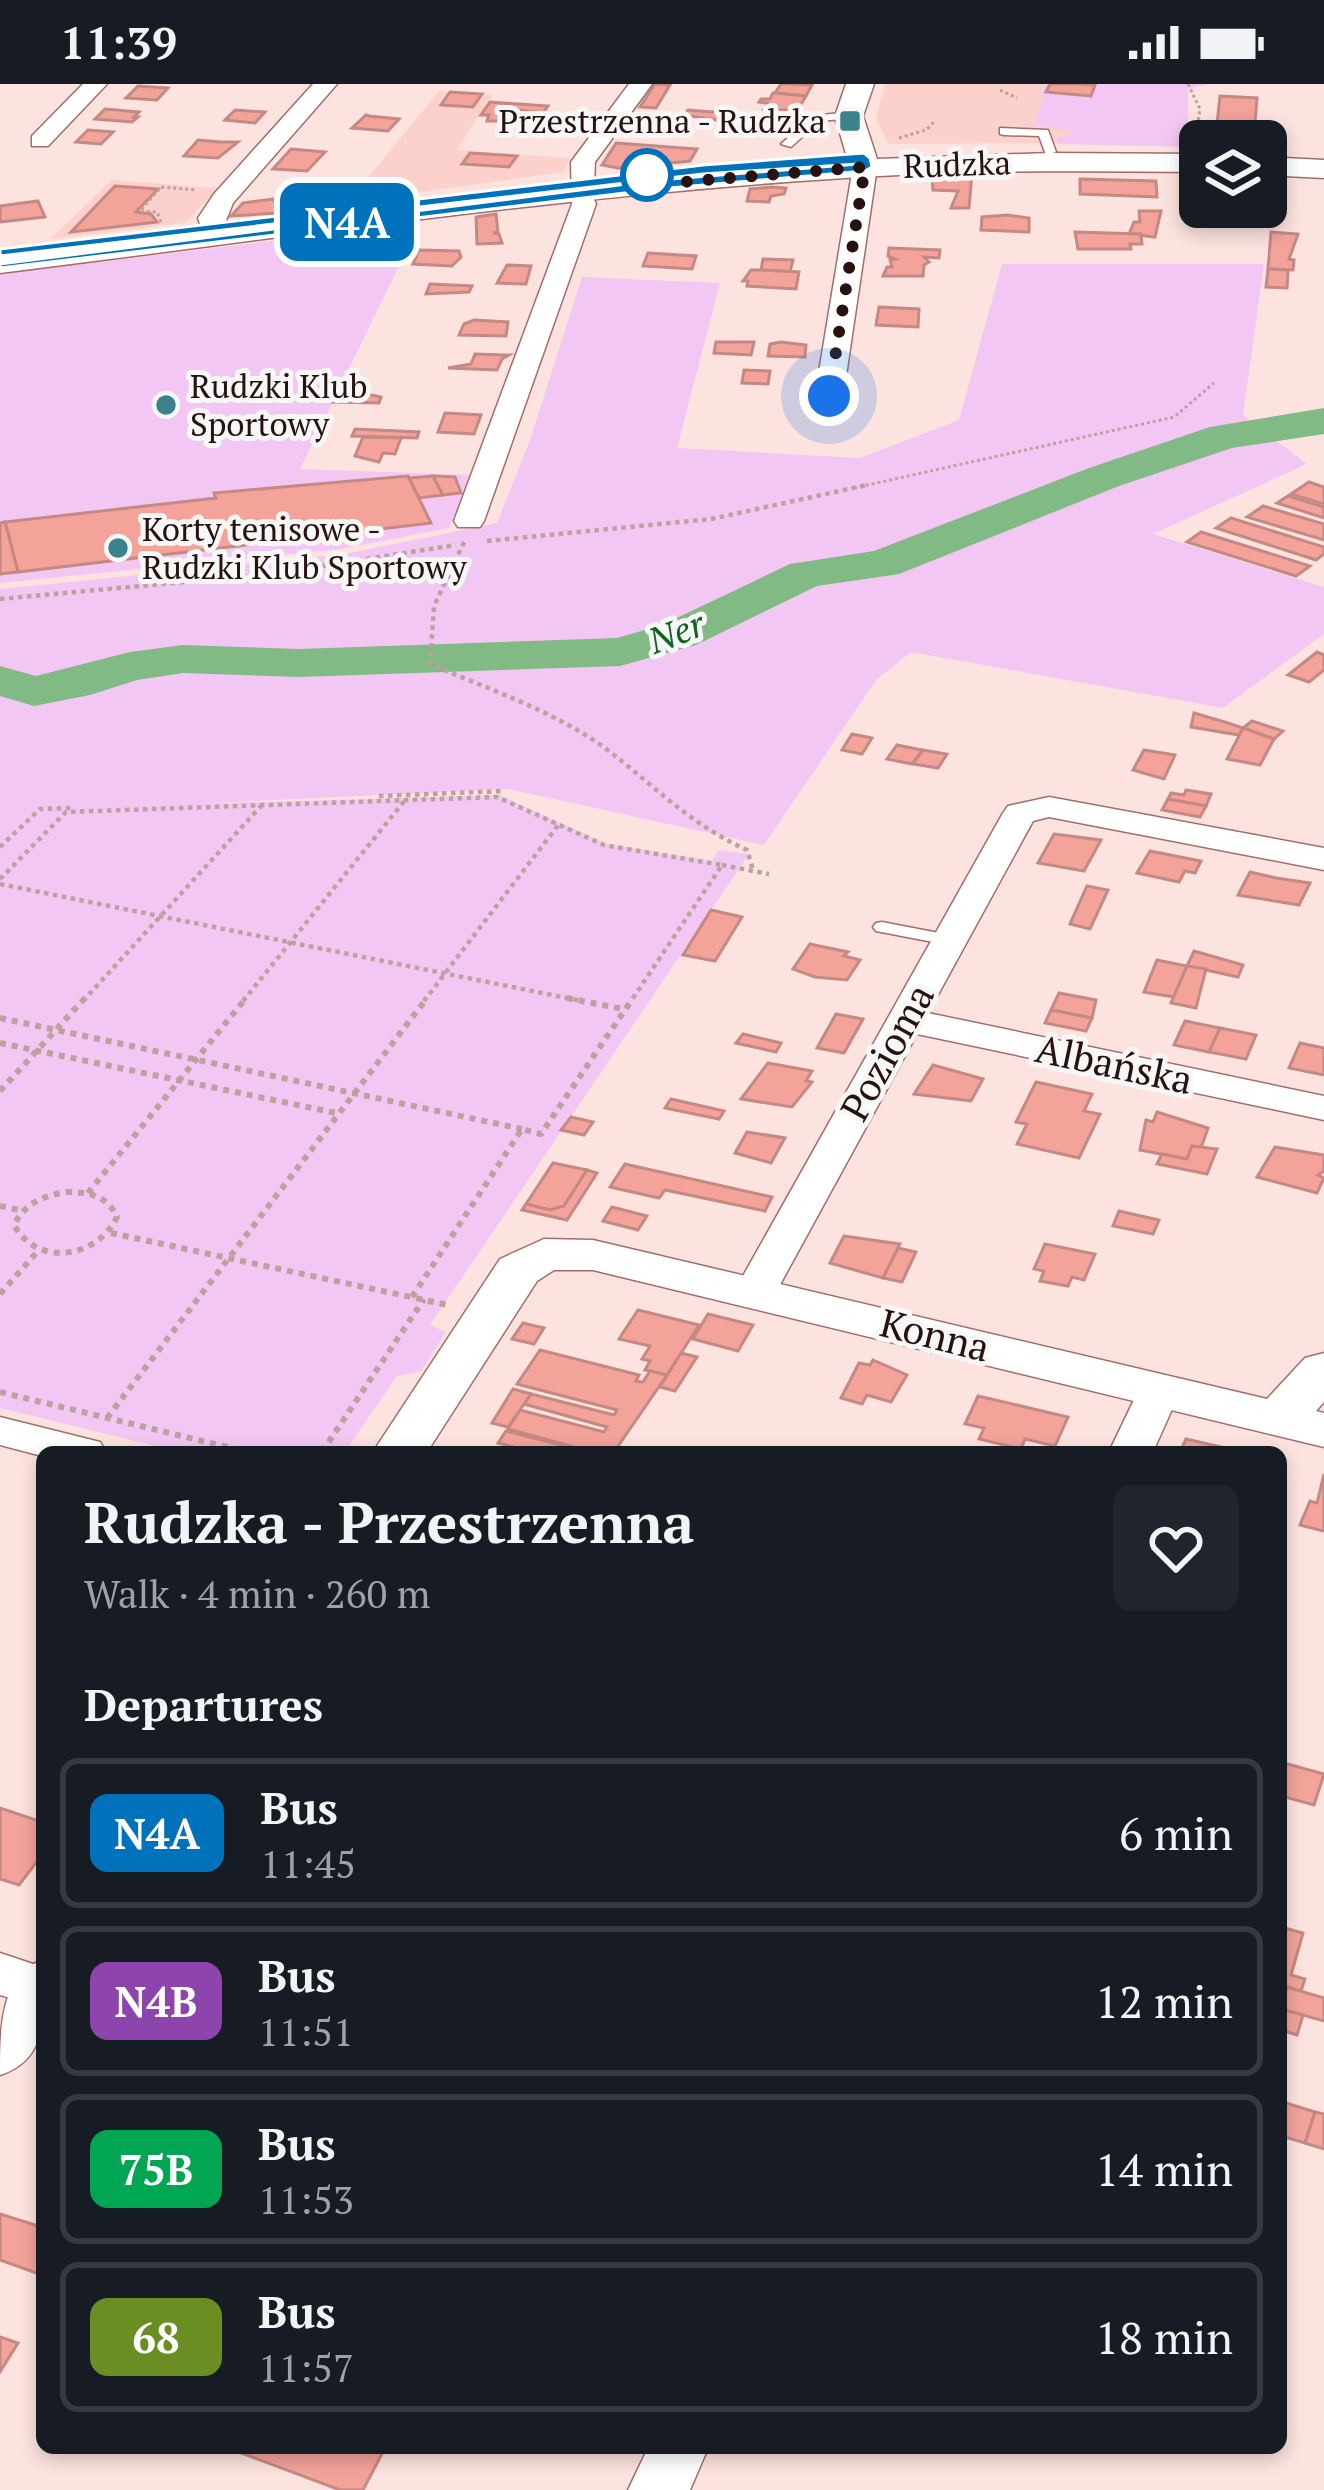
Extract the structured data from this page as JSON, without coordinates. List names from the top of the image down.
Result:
{
  "streets": {
    "street": [
      "Rudzka",
      "Pozioma",
      "Albańska",
      "Konna"
    ]
  },
  "crossings": [
    ["Pozioma", "Albańska"],
    ["Pozioma", "Konna"]
  ],
  "water": ["Ner"],
  "places": {
    "transit": ["Przestrzenna - Rudzka"],
    "other": ["Rudzki Klub Sportowy", "Korty tenisowe - Rudzki Klub Sportowy"]
  },
  "lines": ["bus line N4A"],
  "page": {
    "status": "11:39",
    "on_map": "N4A",
    "heading": [
      ["Rudzka - Przestrzenna", "Walk · 4 min · 260 m"],
      "Departures"
    ],
    "list": [
      {
        "mark": "N4A",
        "name": "Bus",
        "note": "11:45",
        "value": "6 min"
      },
      {
        "mark": "N4B",
        "name": "Bus",
        "note": "11:51",
        "value": "12 min"
      },
      {
        "mark": "75B",
        "name": "Bus",
        "note": "11:53",
        "value": "14 min"
      },
      {
        "mark": "68",
        "name": "Bus",
        "note": "11:57",
        "value": "18 min"
      }
    ]
  }
}
